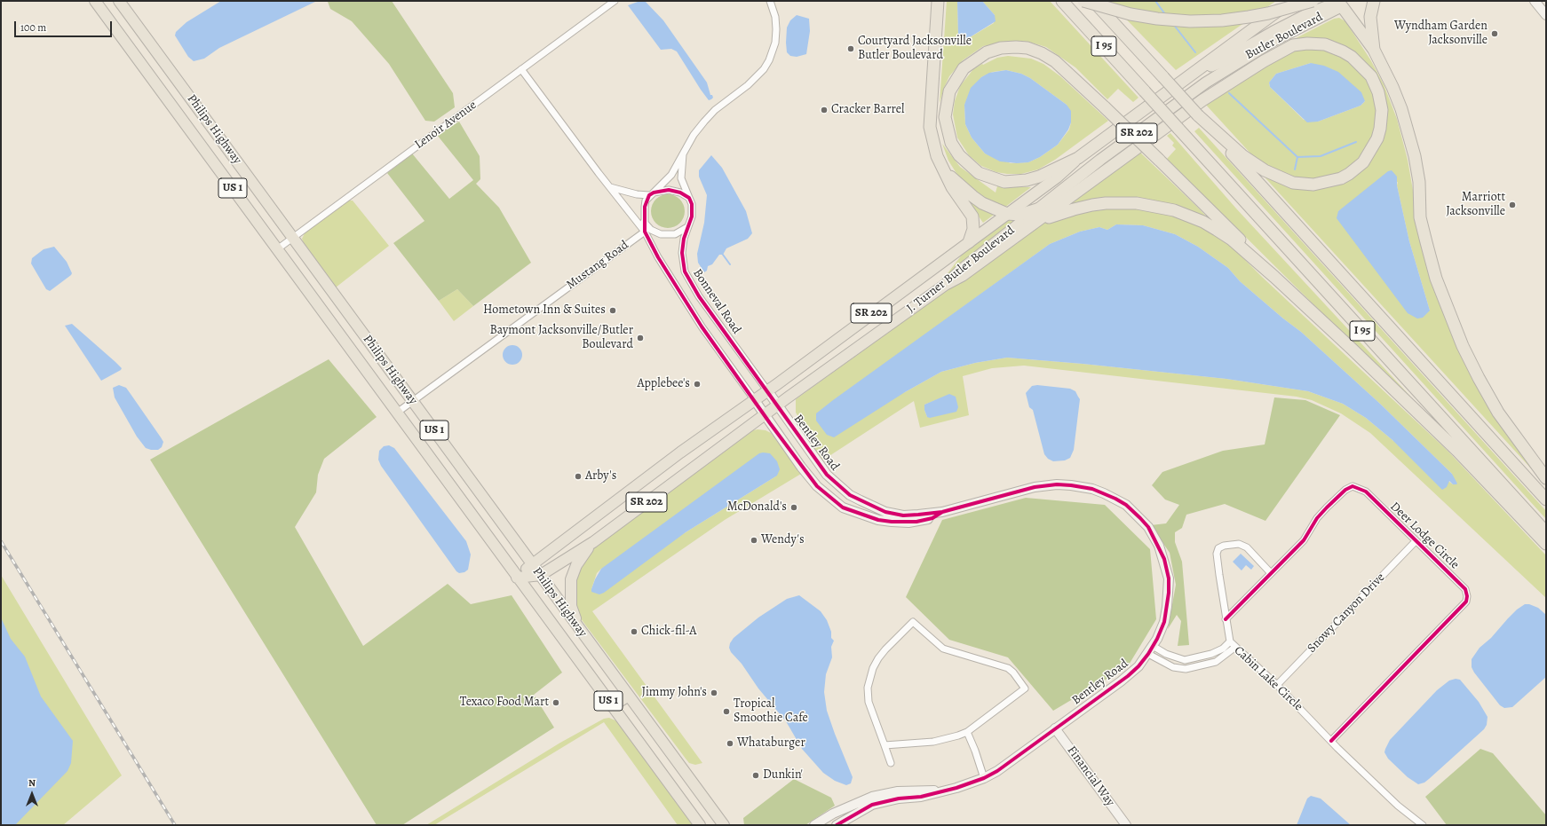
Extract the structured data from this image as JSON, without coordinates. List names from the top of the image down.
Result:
{
  "streets": {
    "highway": [
      "Butler Boulevard",
      "I 95",
      "SR 202",
      "J. Turner Butler Boulevard"
    ],
    "main road": ["Philips Highway", "US 1"],
    "street": [
      "Lenoir Avenue",
      "Mustang Road",
      "Bonneval Road",
      "Bentley Road",
      "Deer Lodge Circle",
      "Snowy Canyon Drive",
      "Cabin Lake Circle",
      "Financial Way"
    ]
  },
  "crossings": [
    ["Butler Boulevard", "J. Turner Butler Boulevard"],
    ["Lenoir Avenue", "Philips Highway"],
    ["Lenoir Avenue", "Bonneval Road"],
    ["Philips Highway", "Mustang Road"],
    ["Philips Highway", "J. Turner Butler Boulevard"],
    ["Mustang Road", "Bonneval Road"],
    ["J. Turner Butler Boulevard", "Bonneval Road"],
    ["J. Turner Butler Boulevard", "Bentley Road"],
    ["Bonneval Road", "Bentley Road"],
    ["Bentley Road", "Financial Way"],
    ["Deer Lodge Circle", "Snowy Canyon Drive"],
    ["Deer Lodge Circle", "Cabin Lake Circle"],
    ["Snowy Canyon Drive", "Cabin Lake Circle"]
  ],
  "places": [
    "Wyndham Garden Jacksonville",
    "Courtyard Jacksonville Butler Boulevard",
    "Cracker Barrel",
    "Marriott Jacksonville",
    "Hometown Inn & Suites",
    "Baymont Jacksonville/Butler Boulevard",
    "Applebee's",
    "Arby's",
    "McDonald's",
    "Wendy's",
    "Chick-fil-A",
    "Jimmy John's",
    "Texaco Food Mart",
    "Tropical Smoothie Cafe",
    "Whataburger",
    "Dunkin'"
  ],
  "scale_bar": "100 m",
  "north": "top"
}
